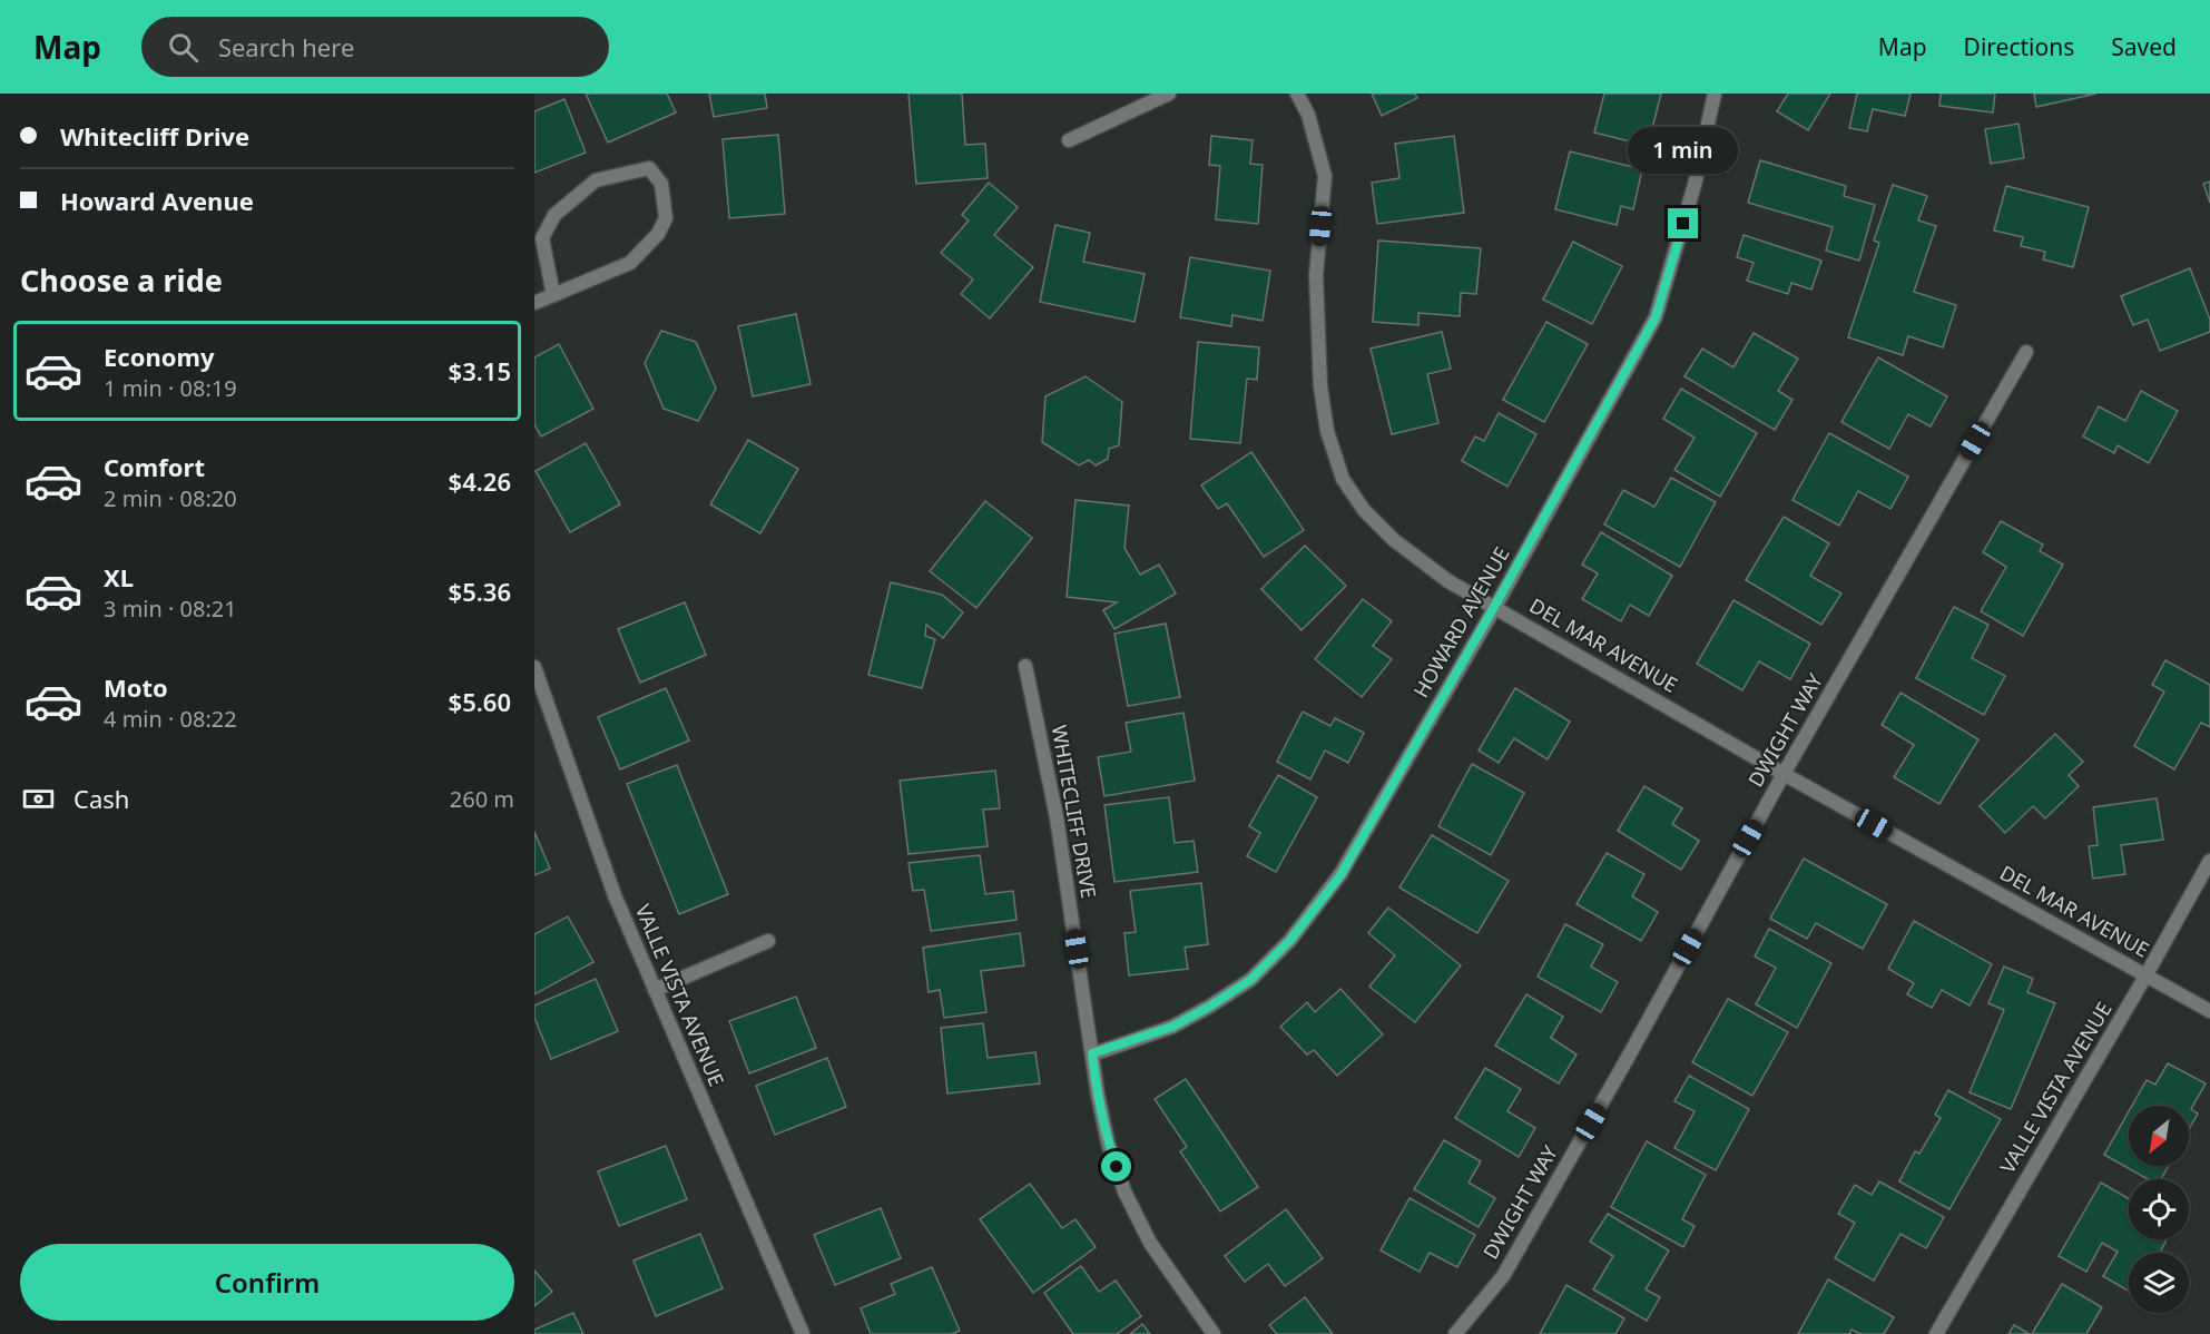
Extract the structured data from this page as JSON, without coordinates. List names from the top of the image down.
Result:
{
  "streets": {
    "street": [
      "HOWARD AVENUE",
      "DEL MAR AVENUE",
      "DWIGHT WAY",
      "WHITECLIFF DRIVE",
      "VALLE VISTA AVENUE"
    ]
  },
  "crossings": [
    ["HOWARD AVENUE", "DEL MAR AVENUE"],
    ["HOWARD AVENUE", "WHITECLIFF DRIVE"],
    ["DEL MAR AVENUE", "DWIGHT WAY"],
    ["DEL MAR AVENUE", "VALLE VISTA AVENUE"]
  ],
  "north": "bottom left",
  "page": {
    "header": "Map",
    "search": "Search here",
    "nav": ["Map", "Directions", "Saved"],
    "banner": ["Whitecliff Drive", "Howard Avenue"],
    "bubble": "1 min",
    "heading": "Choose a ride",
    "list": [
      {
        "name": "Economy",
        "note": "1 min · 08:19",
        "value": "$3.15"
      },
      {
        "name": "Comfort",
        "note": "2 min · 08:20",
        "value": "$4.26"
      },
      {
        "name": "XL",
        "note": "3 min · 08:21",
        "value": "$5.36"
      },
      {
        "name": "Moto",
        "note": "4 min · 08:22",
        "value": "$5.60"
      }
    ],
    "pay": ["Cash", "260 m"],
    "buttons": "Confirm"
  }
}
